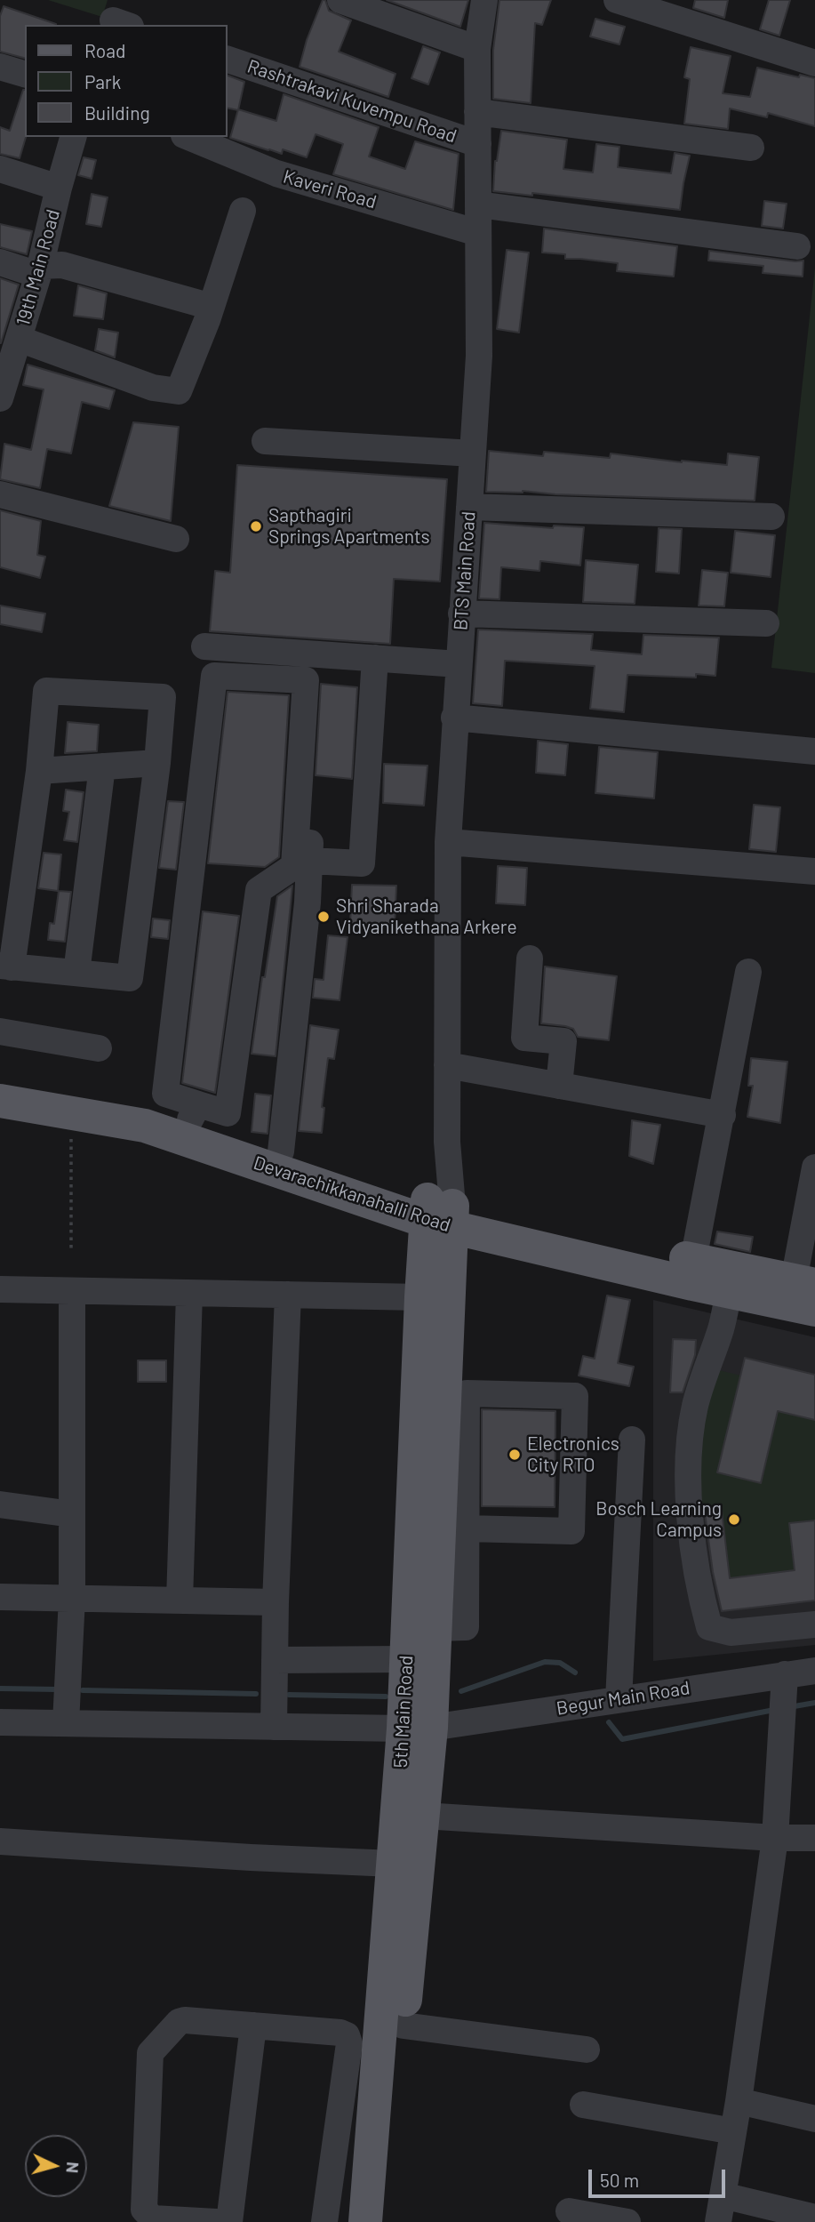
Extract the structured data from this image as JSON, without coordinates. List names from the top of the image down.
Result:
{
  "streets": {
    "main road": ["Devarachikkanahalli Road", "5th Main Road"],
    "street": [
      "Rashtrakavi Kuvempu Road",
      "Kaveri Road",
      "19th Main Road",
      "BTS Main Road",
      "Begur Main Road"
    ]
  },
  "crossings": [
    ["Rashtrakavi Kuvempu Road", "BTS Main Road"],
    ["Kaveri Road", "BTS Main Road"],
    ["BTS Main Road", "Devarachikkanahalli Road"],
    ["BTS Main Road", "5th Main Road"],
    ["Devarachikkanahalli Road", "5th Main Road"],
    ["Begur Main Road", "5th Main Road"]
  ],
  "places": [
    "Sapthagiri Springs Apartments",
    "Shri Sharada Vidyanikethana Arkere",
    "Electronics City RTO",
    "Bosch Learning Campus"
  ],
  "legend": ["Road", "Park", "Building"],
  "scale_bar": "50 m",
  "north": "right"
}
